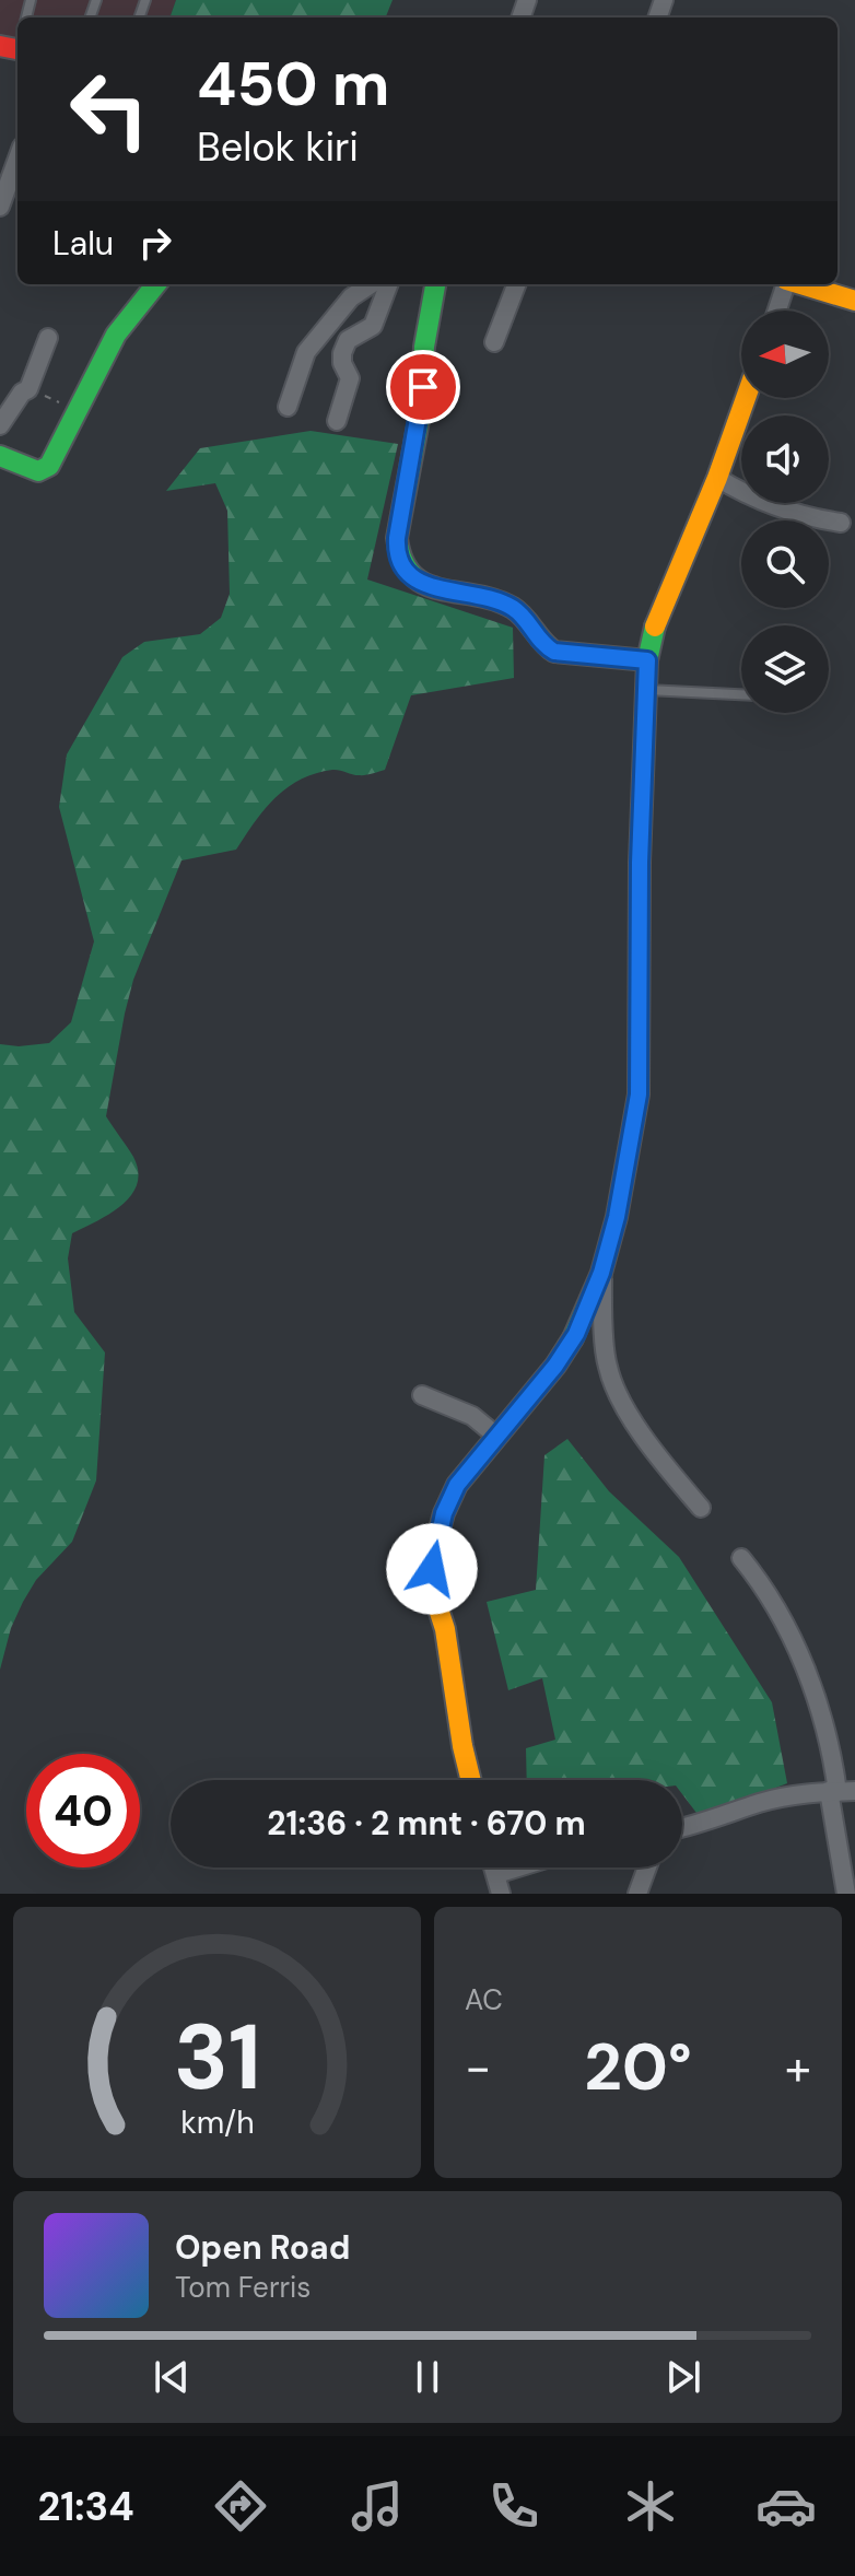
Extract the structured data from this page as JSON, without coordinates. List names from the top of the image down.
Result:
{
  "north": "left",
  "page": {
    "turn": ["450 m", "Belok kiri"],
    "then": "Lalu",
    "limit": "40",
    "trip": "21:36 · 2 mnt · 670 m",
    "tile": "AC",
    "heat": ["−", "20°", "+"],
    "song": ["Open Road", "Tom Ferris"],
    "tabs": "21:34",
    "gauge": ["31", "km/h"]
  }
}
